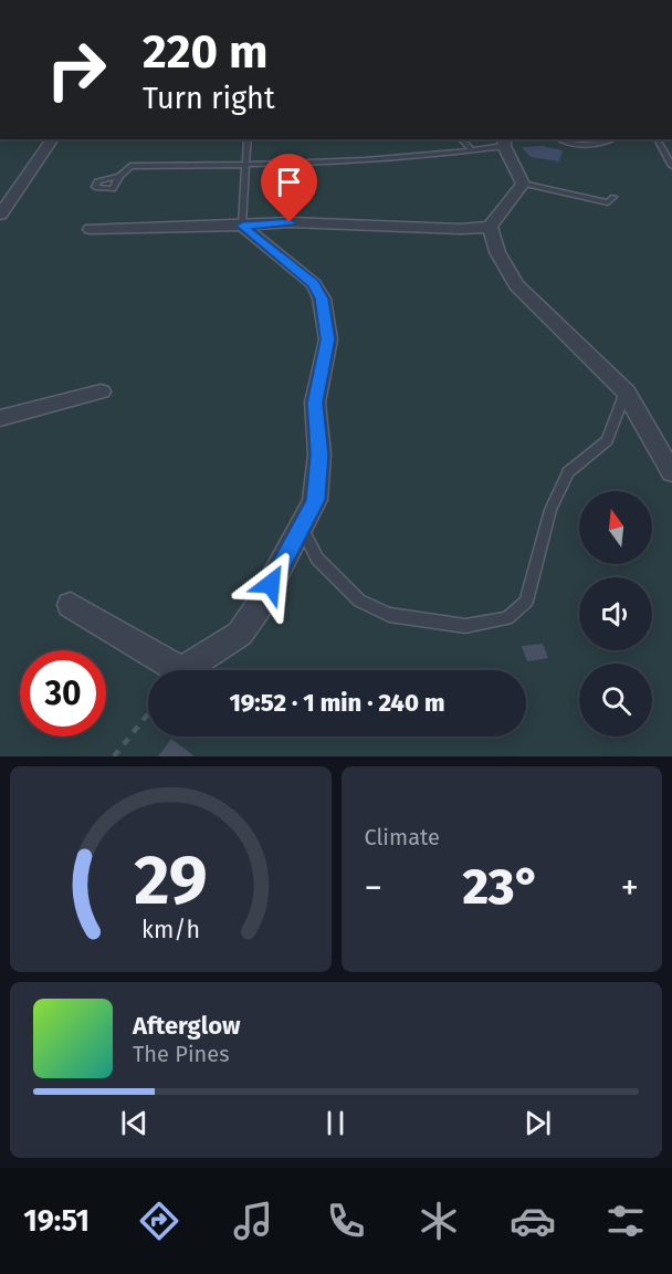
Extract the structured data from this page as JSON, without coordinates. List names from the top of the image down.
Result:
{
  "north": "top",
  "page": {
    "turn": ["220 m", "Turn right"],
    "limit": "30",
    "trip": "19:52 · 1 min · 240 m",
    "tile": "Climate",
    "heat": ["−", "23°", "+"],
    "song": ["Afterglow", "The Pines"],
    "tabs": "19:51",
    "gauge": ["29", "km/h"]
  }
}
